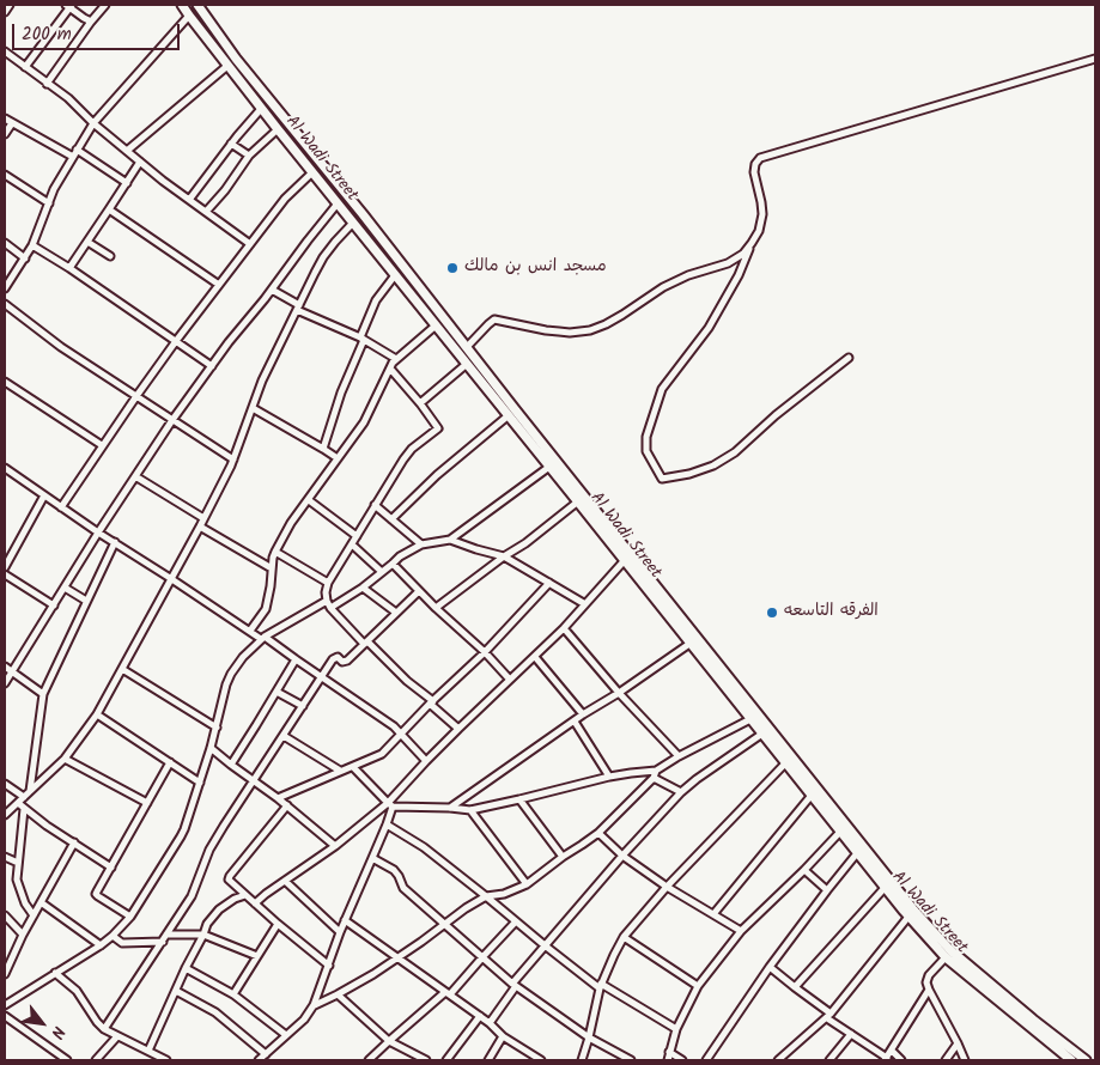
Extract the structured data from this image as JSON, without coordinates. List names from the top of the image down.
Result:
{
  "streets": {
    "main road": ["Al Wadi Street"]
  },
  "places": ["مسجد انس بن مالك", "الفرقه التاسعه"],
  "scale_bar": "200 m",
  "north": "bottom right"
}
